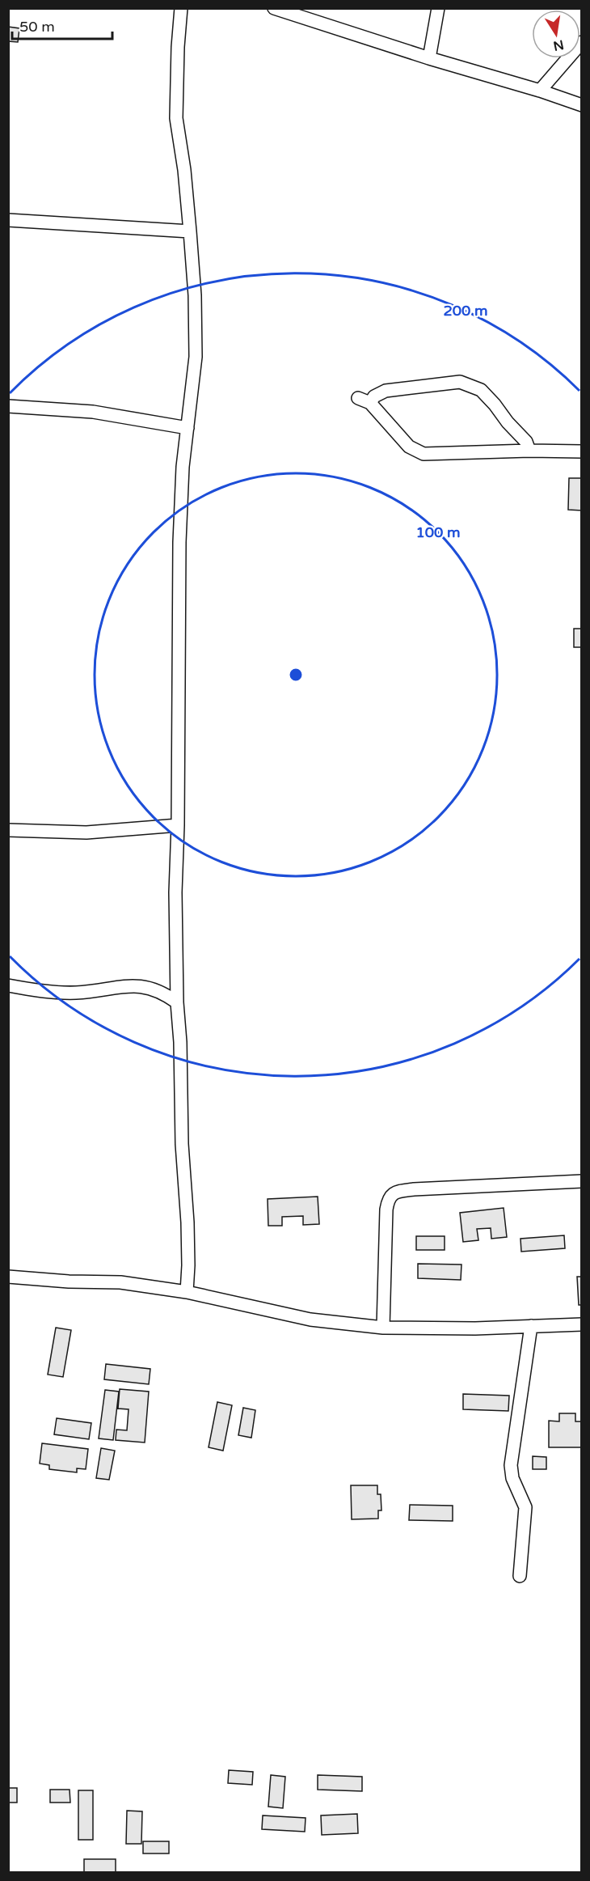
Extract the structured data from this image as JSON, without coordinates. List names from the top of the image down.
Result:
{
  "scale_bar": "50 m",
  "north": "bottom",
  "rings": ["200 m", "100 m"]
}
